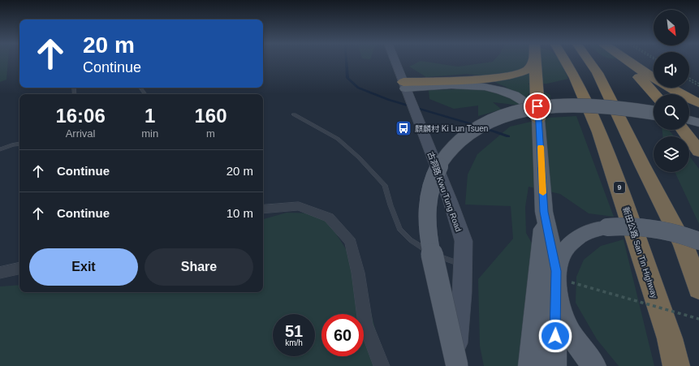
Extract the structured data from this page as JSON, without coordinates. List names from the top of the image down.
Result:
{
  "streets": {
    "highway": ["9", "新田公路 San Tin Highway"],
    "street": ["古洞路 Kwu Tung Road"]
  },
  "places": {
    "bus stop": ["麒麟村 Ki Lun Tsuen"]
  },
  "north": "bottom right",
  "page": {
    "turn": ["20 m", "Continue"],
    "eta": [
      "16:06",
      "Arrival",
      "1",
      "min",
      "160",
      "m"
    ],
    "list": [
      {
        "name": "Continue",
        "value": "20 m"
      },
      {
        "name": "Continue",
        "value": "10 m"
      }
    ],
    "buttons": ["Exit", "Share"],
    "speed": "51 km/h",
    "limit": "60"
  }
}
